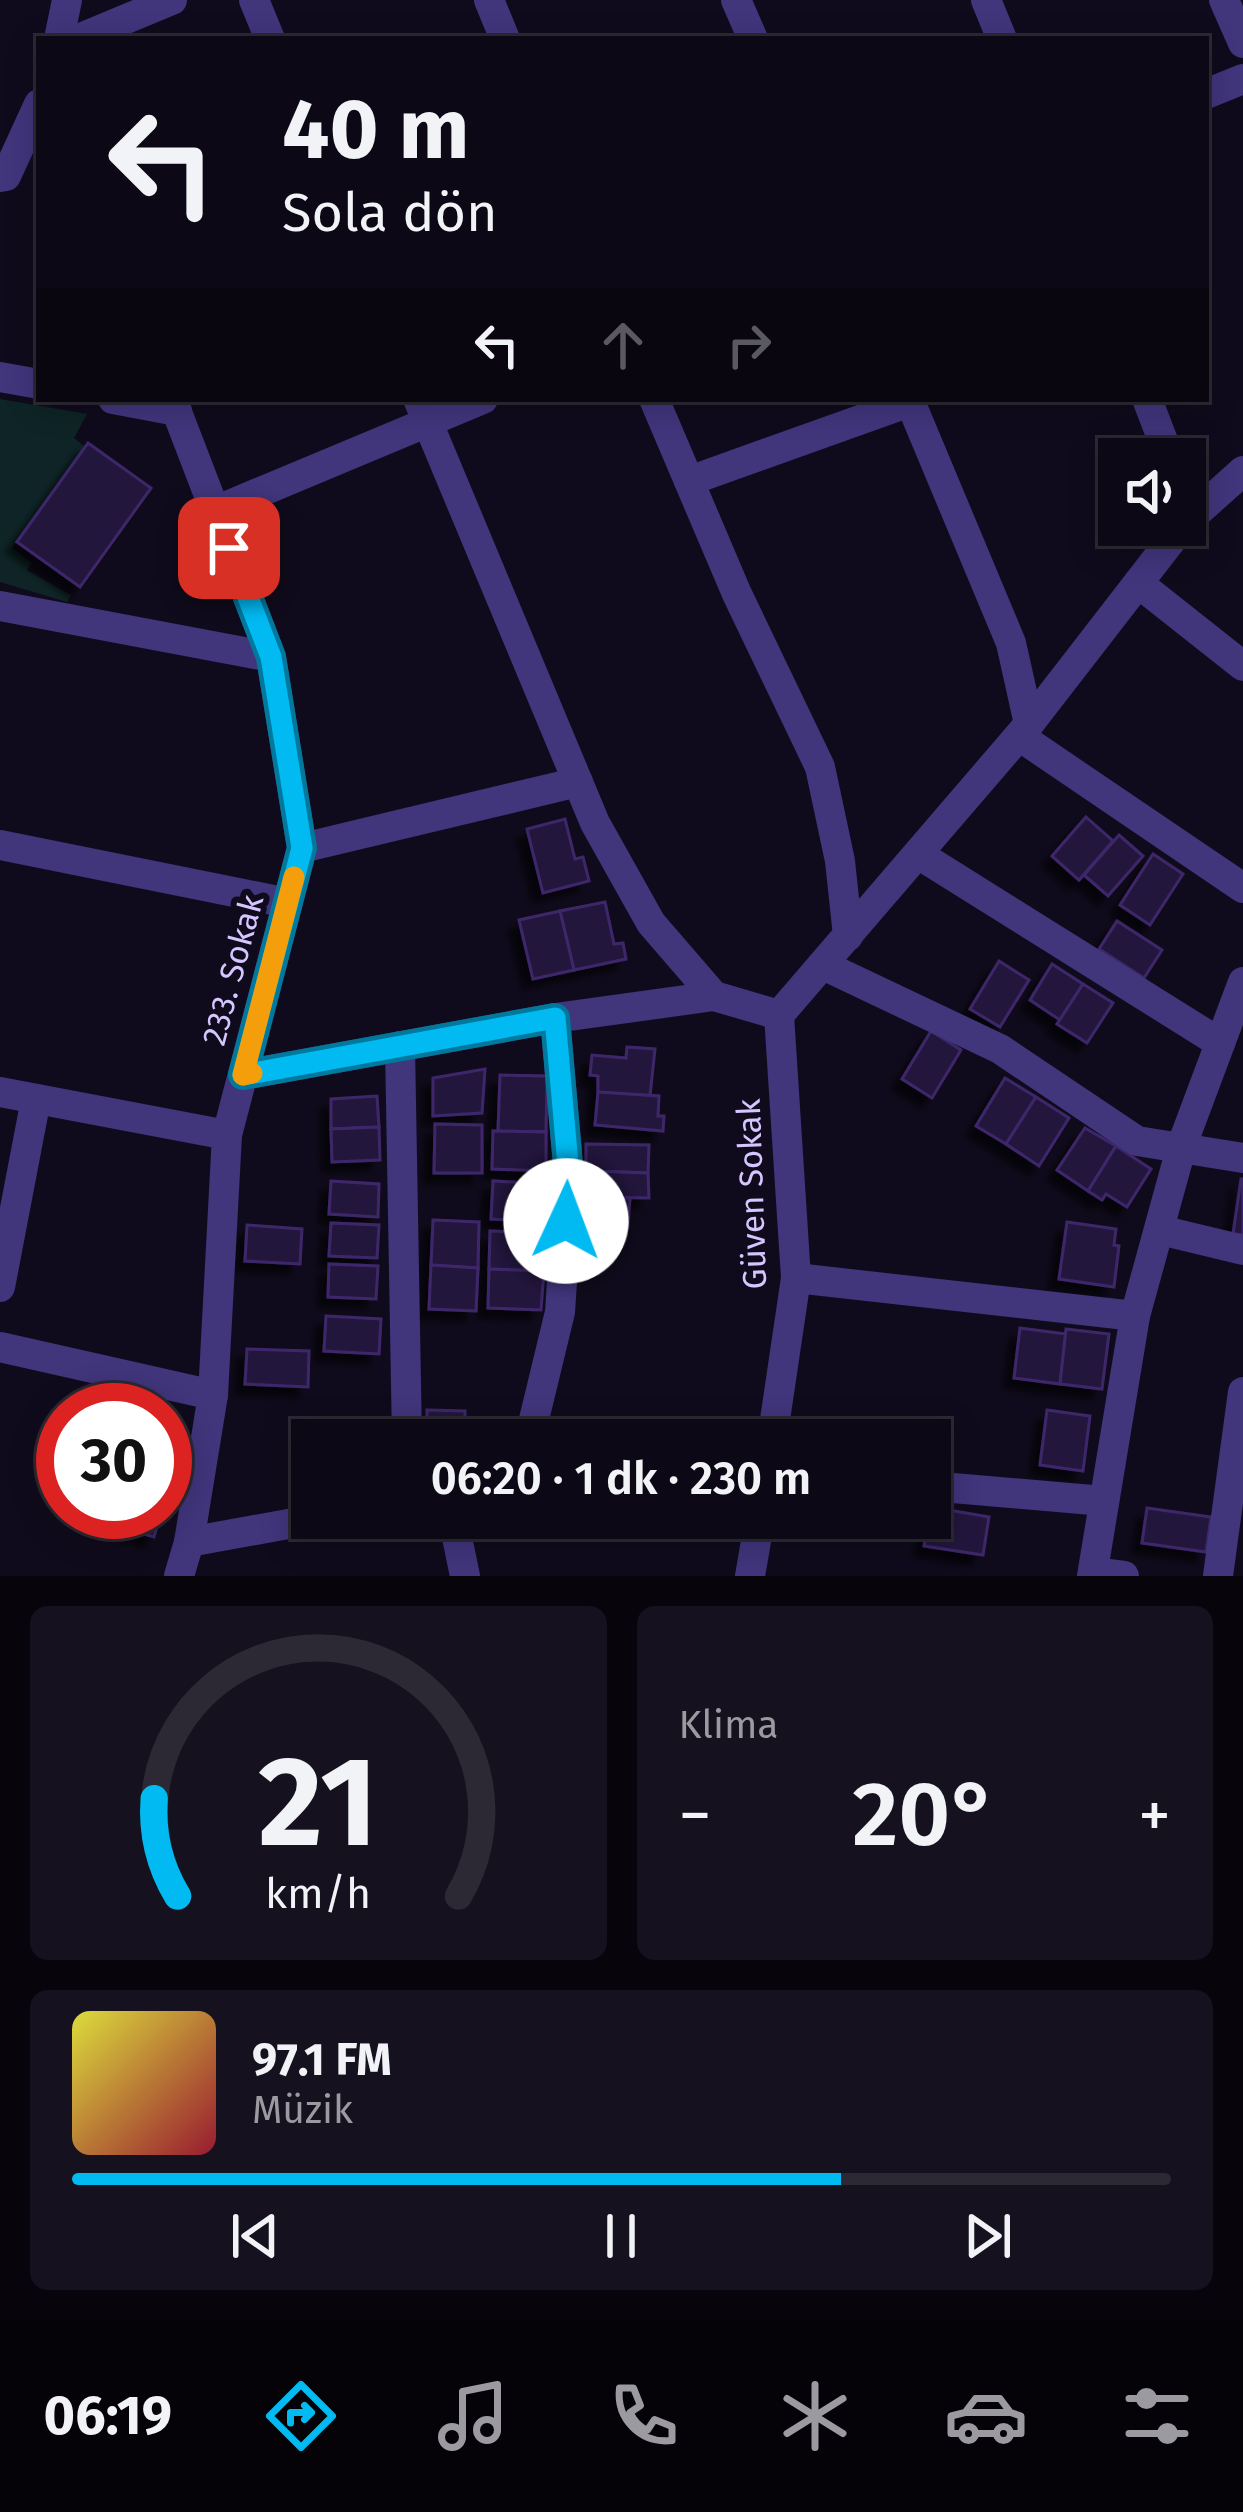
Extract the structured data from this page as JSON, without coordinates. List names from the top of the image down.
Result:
{
  "streets": {
    "street": ["233. Sokak", "Güven Sokak"]
  },
  "page": {
    "turn": ["40 m", "Sola dön"],
    "limit": "30",
    "trip": "06:20 · 1 dk · 230 m",
    "tile": "Klima",
    "heat": ["−", "20°", "+"],
    "song": ["97.1 FM", "Müzik"],
    "tabs": "06:19",
    "gauge": ["21", "km/h"]
  }
}
